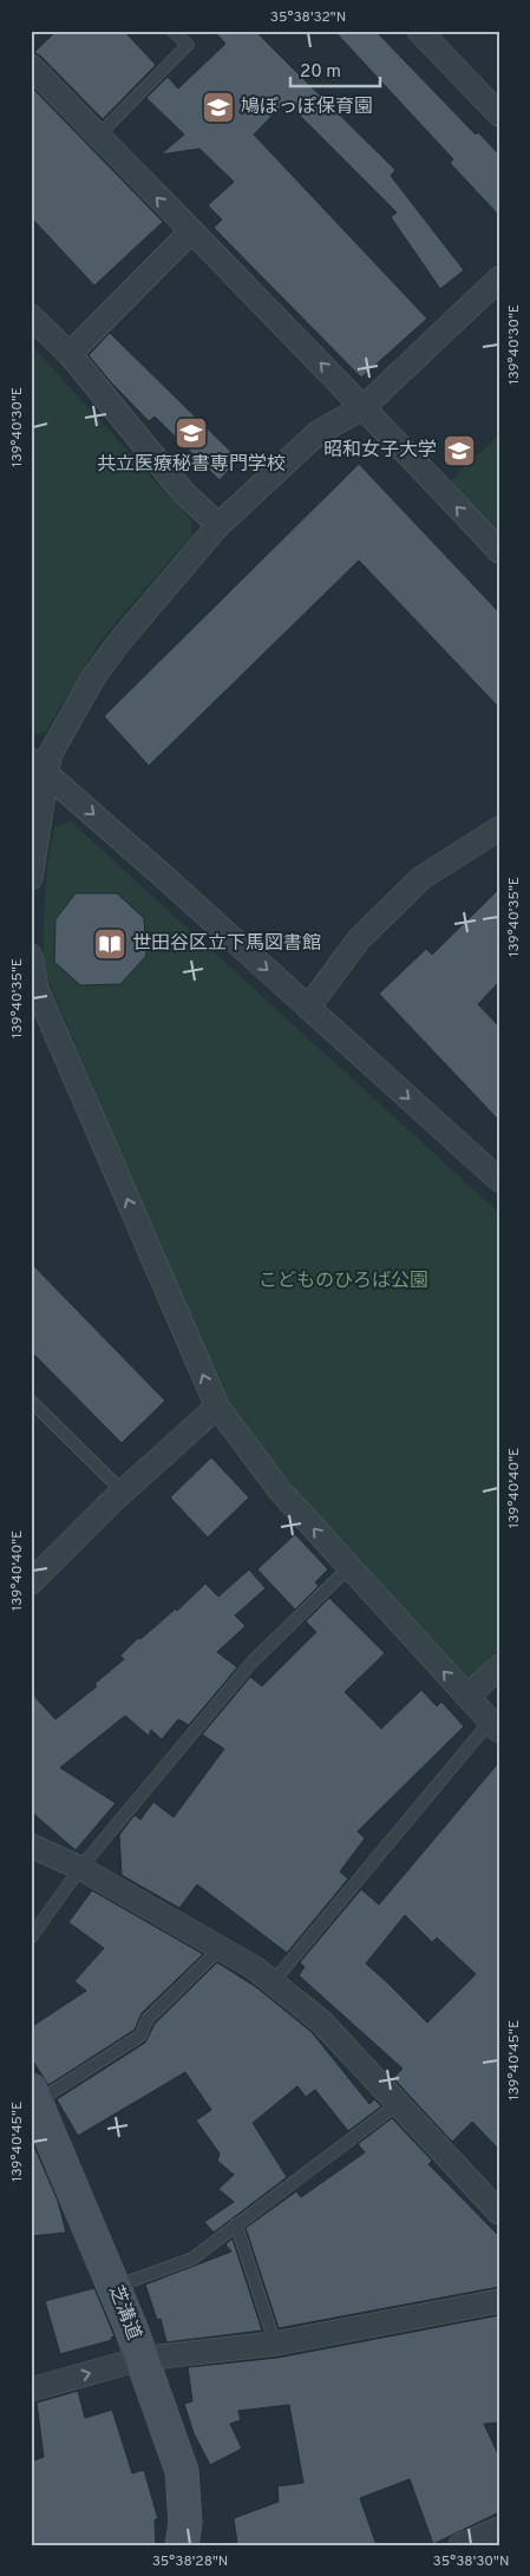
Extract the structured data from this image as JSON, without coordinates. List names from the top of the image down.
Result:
{
  "streets": {
    "street": ["芝溝道"]
  },
  "parks": ["こどものひろば公園"],
  "places": {
    "school or university": ["鳩ぽっぽ保育園", "共立医療秘書専門学校", "昭和女子大学"],
    "library": ["世田谷区立下馬図書館"]
  },
  "scale_bar": "20 m",
  "coordinates": [
    "35°38'32\"N",
    "139°40'30\"E",
    "139°40'35\"E",
    "139°40'40\"E",
    "139°40'45\"E",
    "35°38'28\"N",
    "35°38'30\"N"
  ]
}
